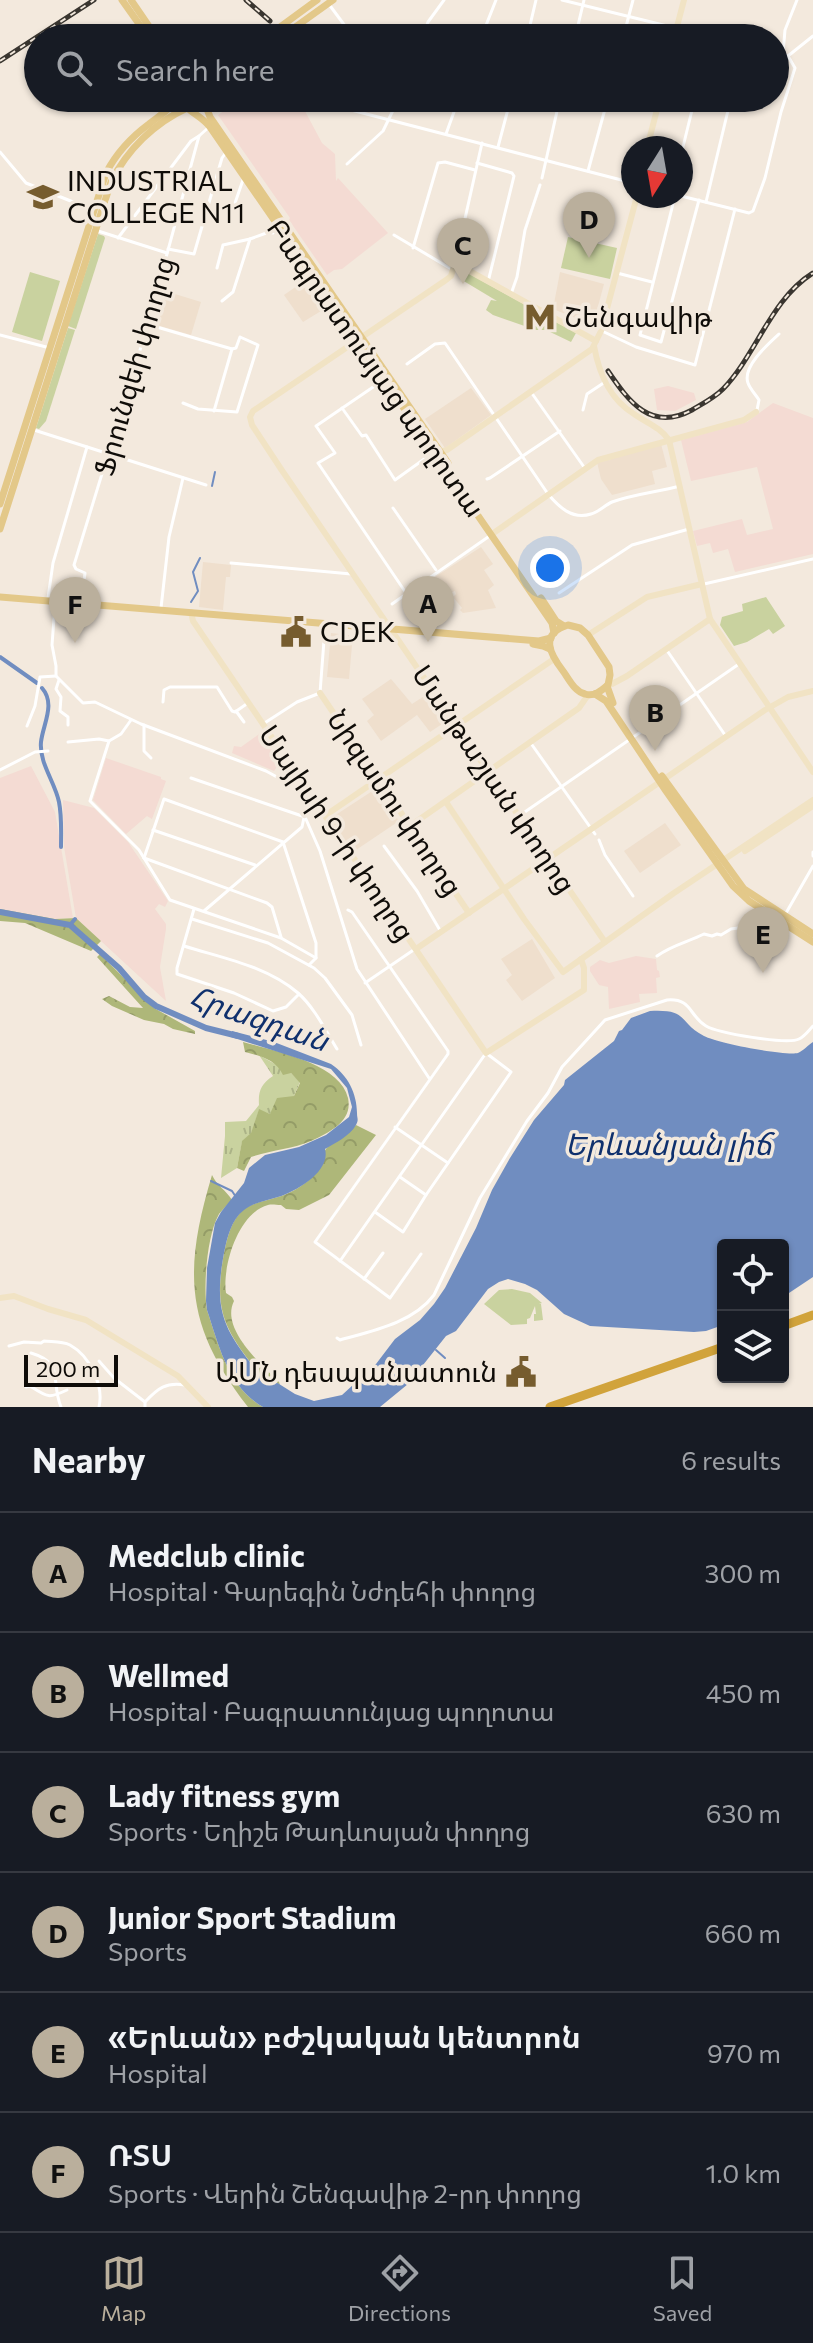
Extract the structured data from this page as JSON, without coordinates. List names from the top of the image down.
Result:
{
  "streets": {
    "main road": ["Բագրատունյաց պողոտա"],
    "street": [
      "Ֆրունզեի փողոց",
      "Մանթաշյան փողոց",
      "Նիզամու փողոց",
      "Մայիսի 9-ի փողոց"
    ]
  },
  "crossings": [
    ["Բագրատունյաց պողոտա", "Մանթաշյան փողոց"]
  ],
  "water": ["Հրազդան", "Երևանյան լիճ"],
  "places": {
    "school or university": ["INDUSTRIAL COLLEGE N11"],
    "metro station": ["Շենգավիթ"],
    "public building": ["CDEK", "ԱՄՆ դեսպանատուն"]
  },
  "scale_bar": "200 m",
  "north": "bottom",
  "page": {
    "search": "Search here",
    "pins": [
      "D",
      "C",
      "A",
      "F",
      "B",
      "E"
    ],
    "scale": "200 m",
    "heading": ["Nearby", "6 results"],
    "list": [
      {
        "mark": "A",
        "name": "Medclub clinic",
        "note": "Hospital · Գարեգին Նժդեհի փողոց",
        "value": "300 m"
      },
      {
        "mark": "B",
        "name": "Wellmed",
        "note": "Hospital · Բագրատունյաց պողոտա",
        "value": "450 m"
      },
      {
        "mark": "C",
        "name": "Lady fitness gym",
        "note": "Sports · Եղիշե Թադևոսյան փողոց",
        "value": "630 m"
      },
      {
        "mark": "D",
        "name": "Junior Sport Stadium",
        "note": "Sports",
        "value": "660 m"
      },
      {
        "mark": "E",
        "name": "«Երևան» բժշկական կենտրոն",
        "note": "Hospital",
        "value": "970 m"
      },
      {
        "mark": "F",
        "name": "ՌՏՍ",
        "note": "Sports · Վերին Շենգավիթ 2-րդ փողոց",
        "value": "1.0 km"
      }
    ],
    "nav": ["Map", "Directions", "Saved"]
  }
}
